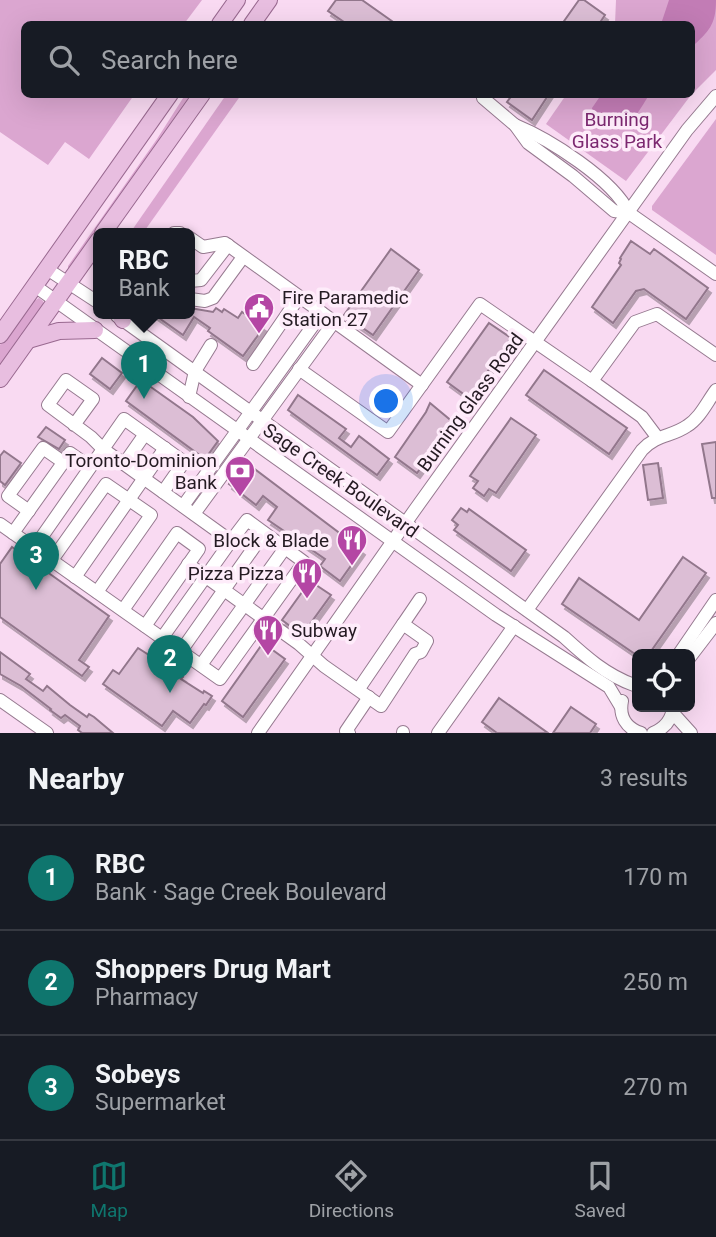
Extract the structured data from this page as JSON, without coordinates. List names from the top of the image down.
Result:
{
  "streets": {
    "street": ["Burning Glass Road", "Sage Creek Boulevard"]
  },
  "crossings": [
    ["Burning Glass Road", "Sage Creek Boulevard"]
  ],
  "parks": ["Burning Glass Park"],
  "places": {
    "public building": ["Fire Paramedic Station 27"],
    "bank": ["Toronto-Dominion Bank"],
    "restaurant": ["Block & Blade", "Pizza Pizza", "Subway"]
  },
  "page": {
    "search": "Search here",
    "popup": ["RBC", "Bank"],
    "pins": ["1", "3", "2"],
    "heading": ["Nearby", "3 results"],
    "list": [
      {
        "mark": "1",
        "name": "RBC",
        "note": "Bank · Sage Creek Boulevard",
        "value": "170 m"
      },
      {
        "mark": "2",
        "name": "Shoppers Drug Mart",
        "note": "Pharmacy",
        "value": "250 m"
      },
      {
        "mark": "3",
        "name": "Sobeys",
        "note": "Supermarket",
        "value": "270 m"
      }
    ],
    "nav": ["Map", "Directions", "Saved"]
  }
}
